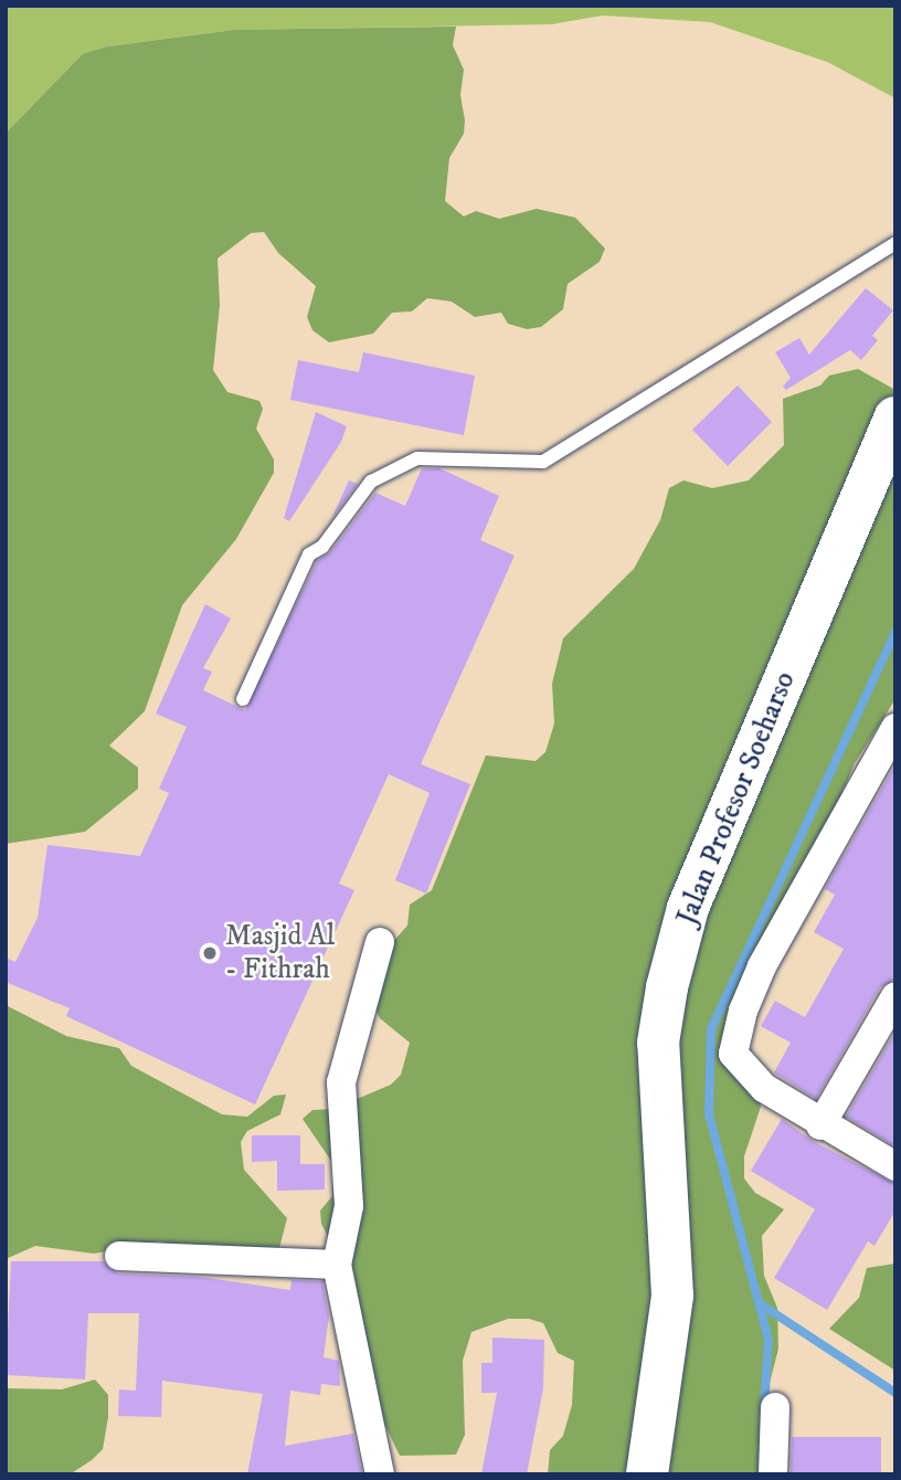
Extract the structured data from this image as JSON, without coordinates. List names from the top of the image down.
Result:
{
  "streets": {
    "main road": ["Jalan Profesor Soeharso"]
  },
  "places": ["Masjid Al - Fithrah"]
}
